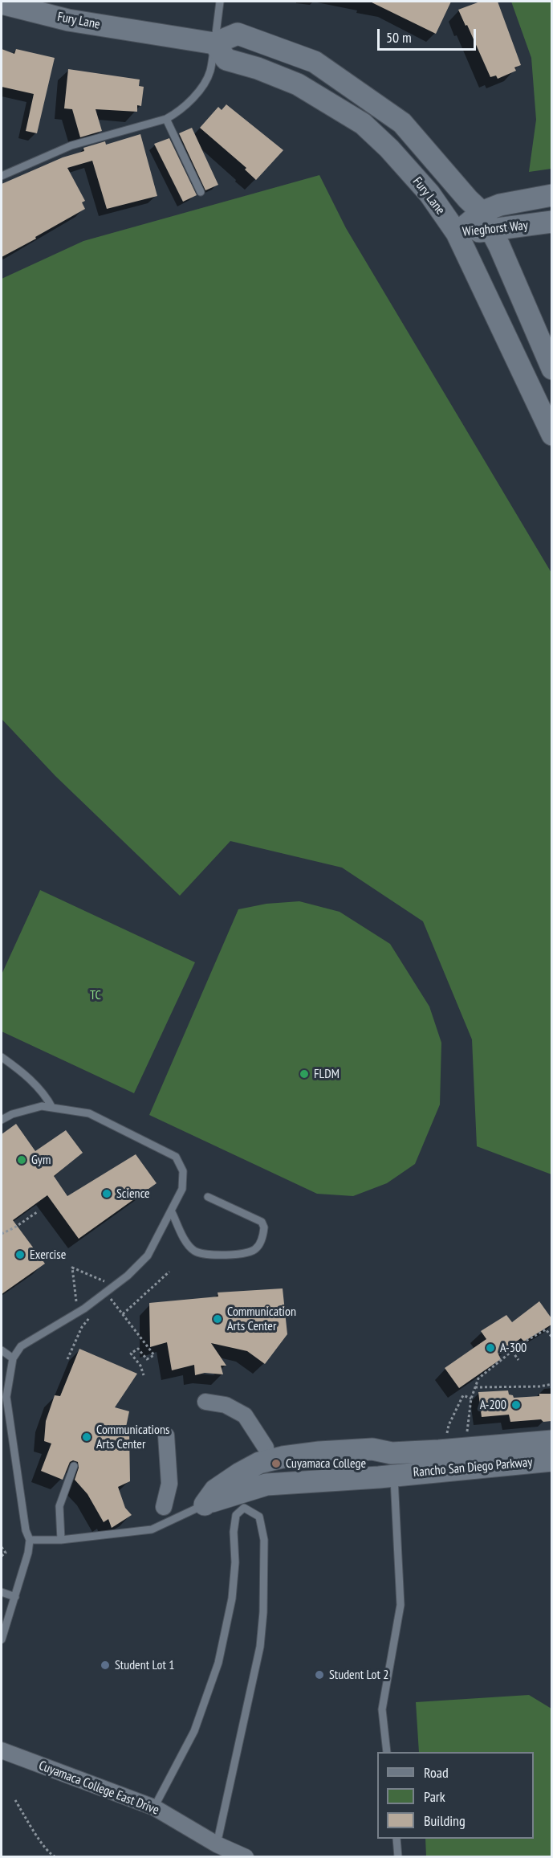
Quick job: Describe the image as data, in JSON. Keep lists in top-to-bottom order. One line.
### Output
{"streets":{"main road":["Fury Lane","Wieghorst Way","Rancho San Diego Parkway"],"street":["Cuyamaca College East Drive"]},"crossings":[["Fury Lane","Wieghorst Way"]],"parks":["TC"],"places":["FLDM","Gym","Science","Exercise","Communication Arts Center","A-300","A-200","Communications Arts Center","Cuyamaca College","Student Lot 1","Student Lot 2"],"legend":["Road","Park","Building"],"scale_bar":"50 m"}
